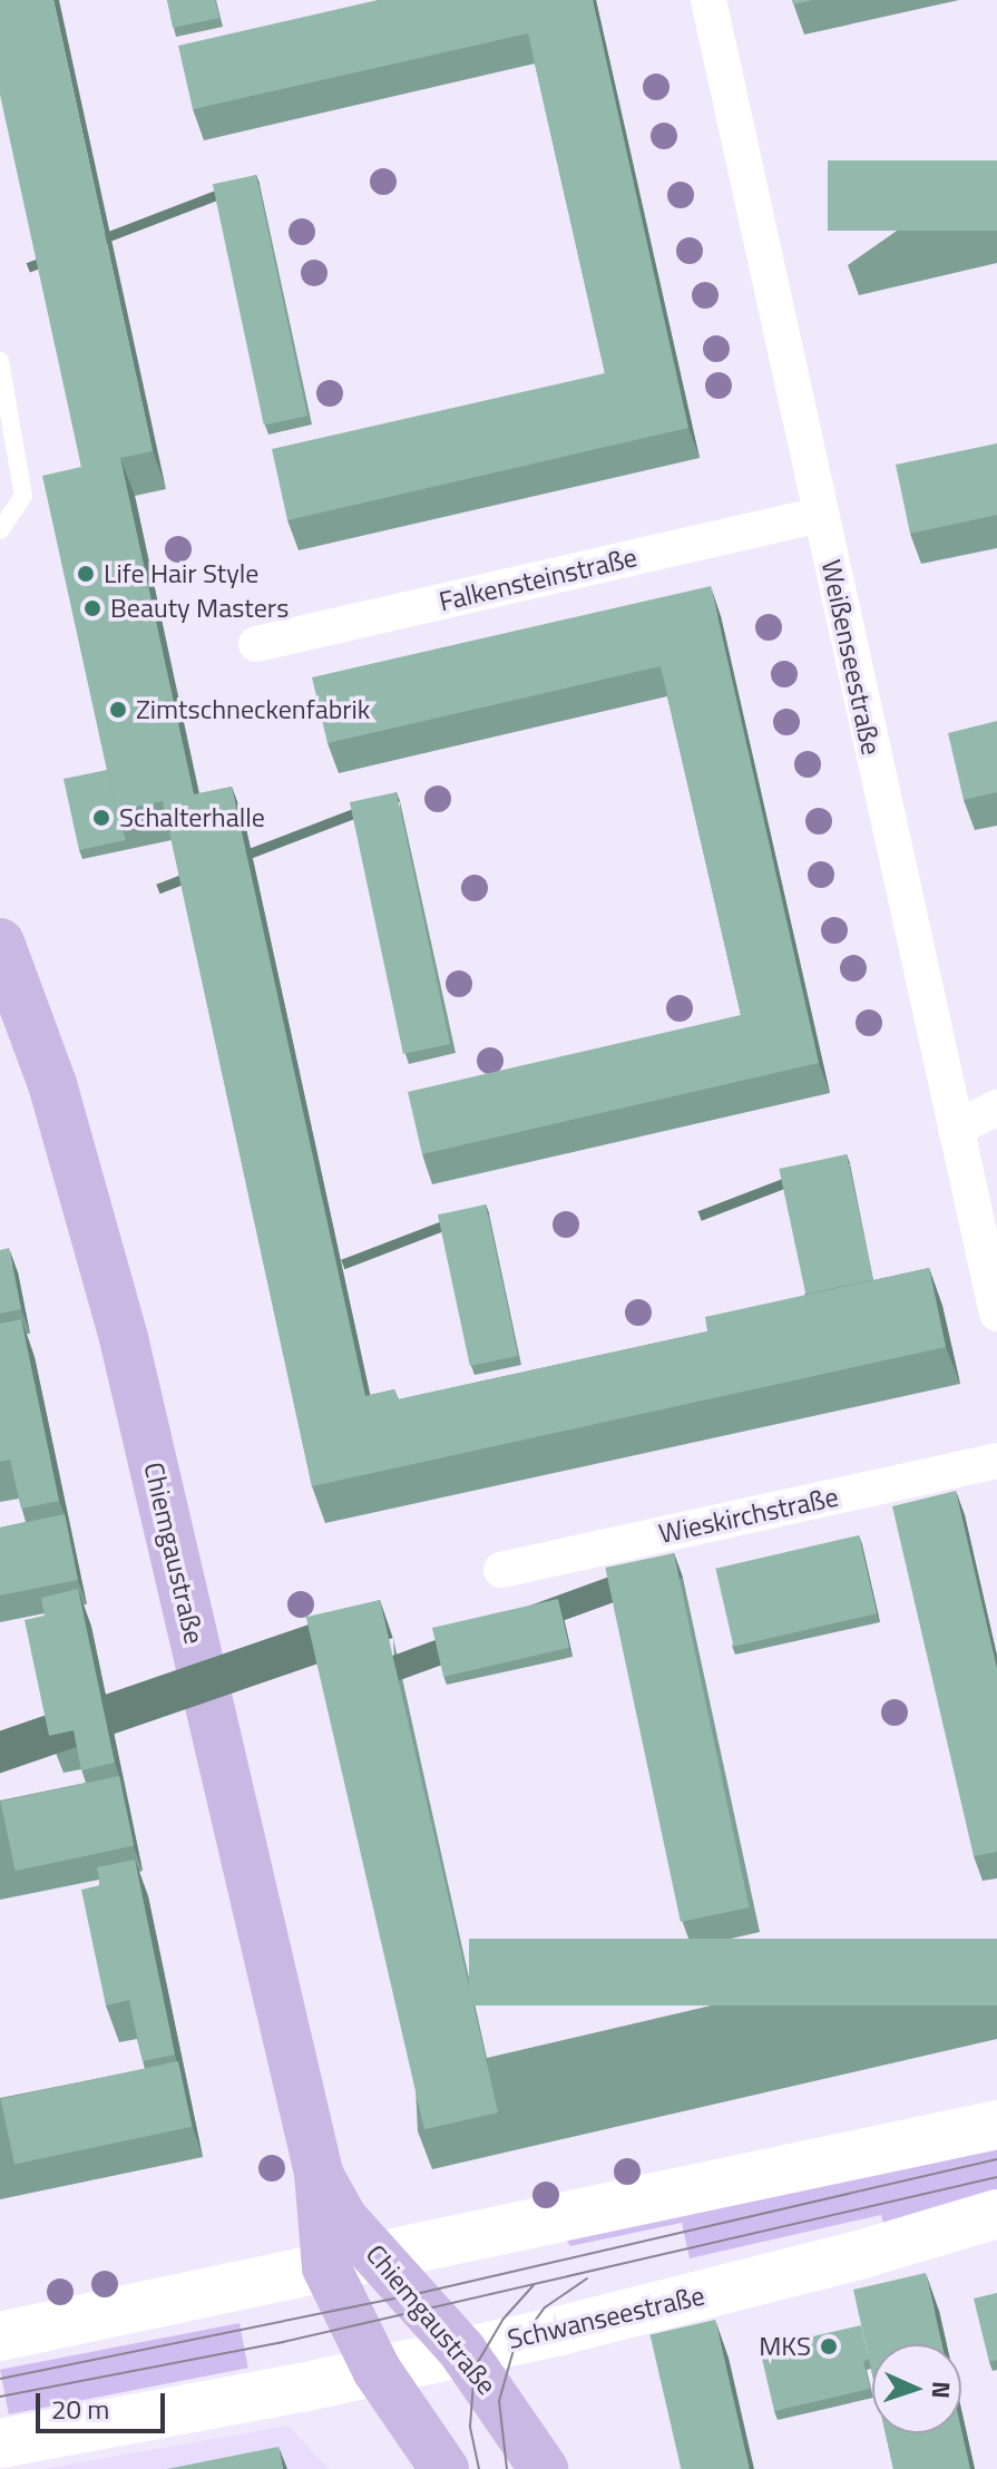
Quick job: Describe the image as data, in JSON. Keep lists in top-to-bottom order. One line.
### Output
{"streets":{"main road":["Chiemgaustraße","Schwanseestraße"],"street":["Falkensteinstraße","Weißenseestraße","Wieskirchstraße"]},"crossings":[["Falkensteinstraße","Weißenseestraße"],["Chiemgaustraße","Schwanseestraße"]],"places":["Life Hair Style","Beauty Masters","Zimtschneckenfabrik","Schalterhalle","MKS"],"scale_bar":"20 m","north":"right"}
